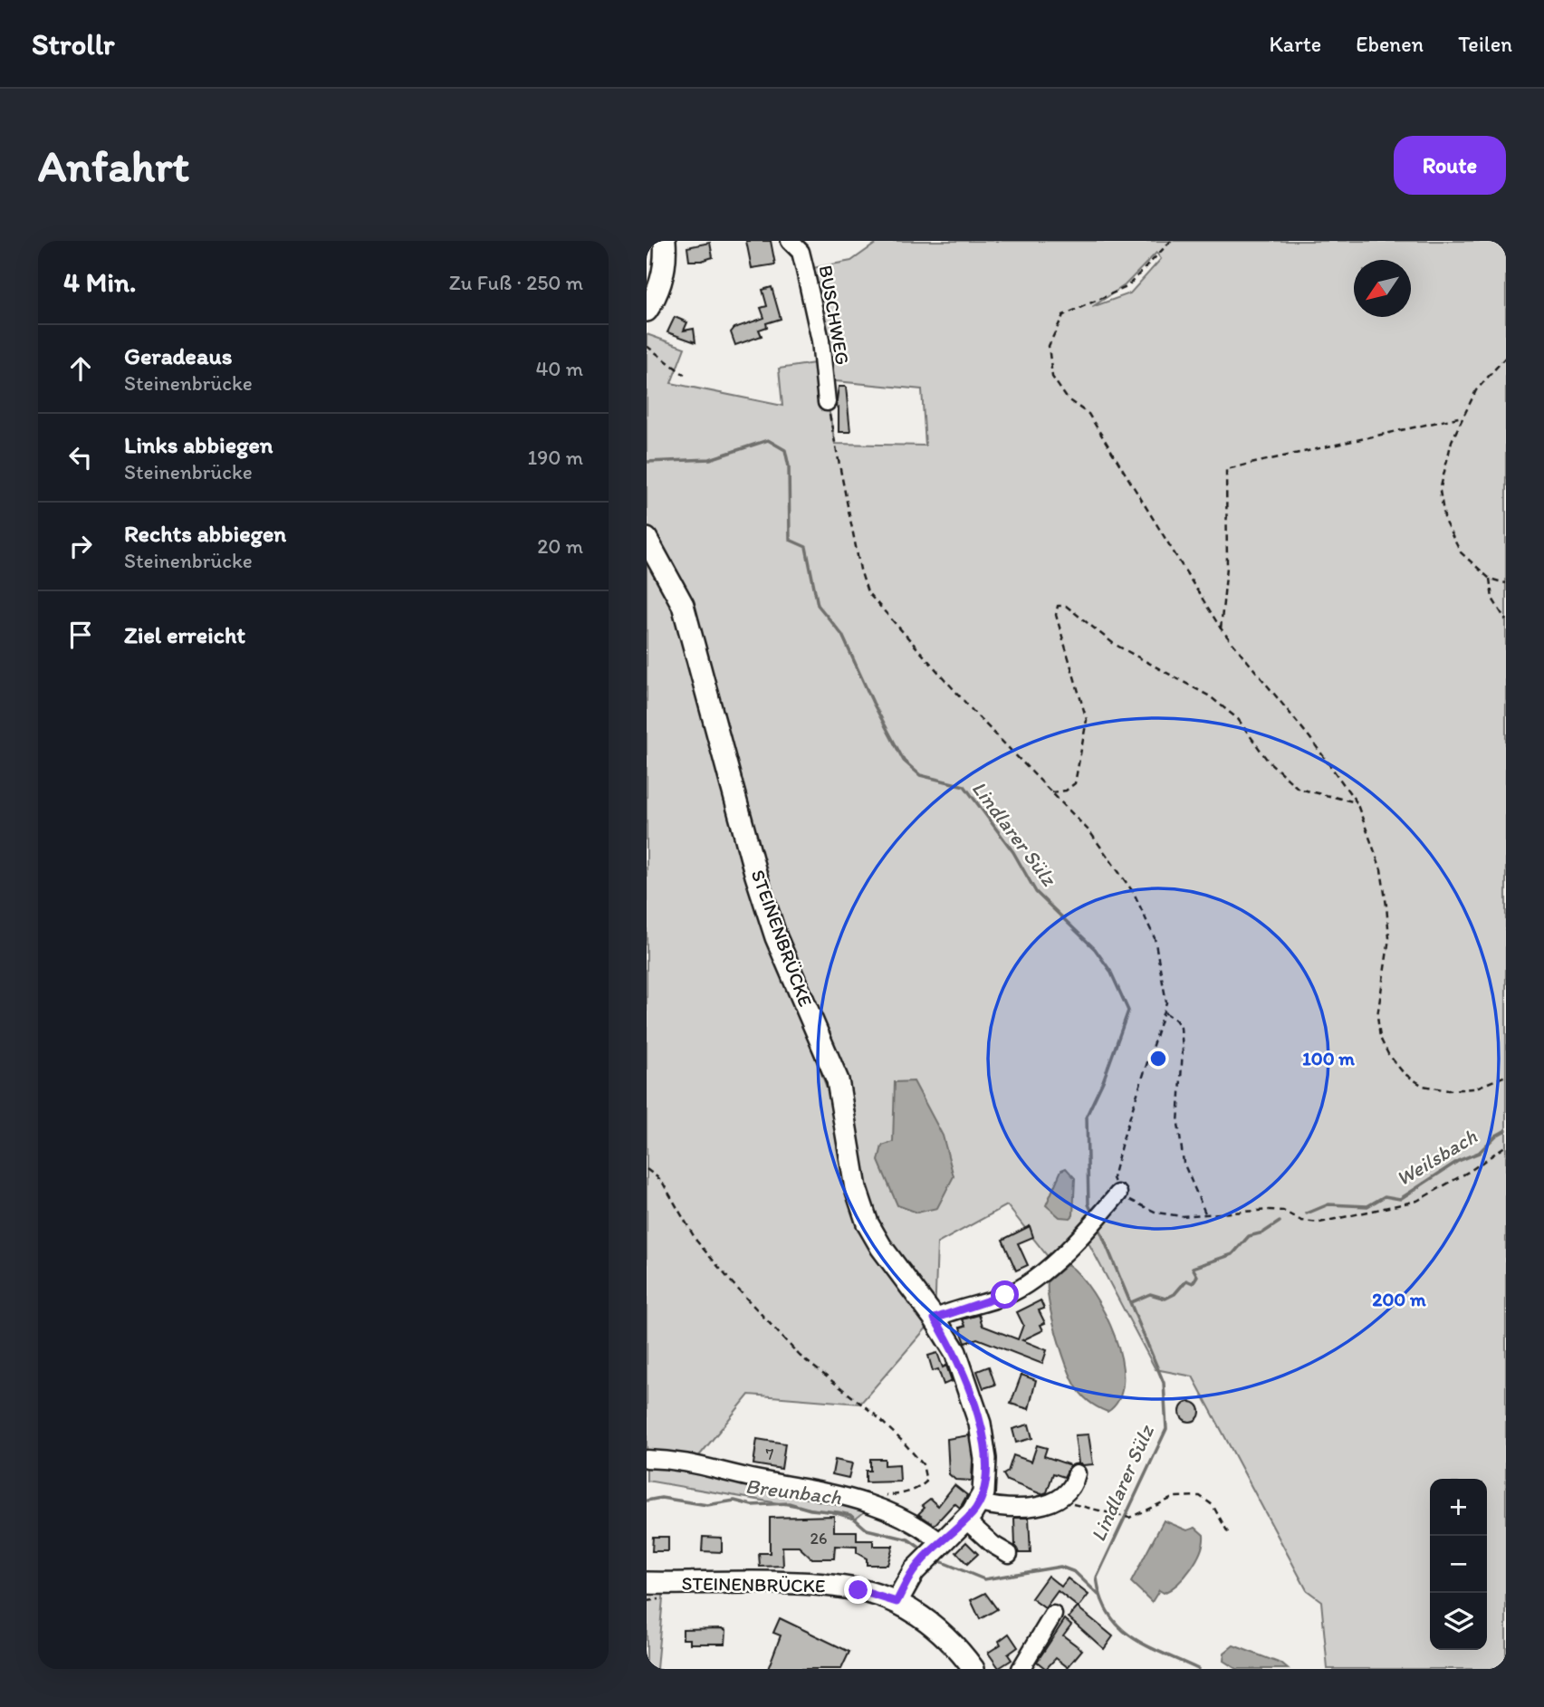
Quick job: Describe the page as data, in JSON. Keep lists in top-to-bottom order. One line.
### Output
{"streets":{"main road":["STEINENBRÜCKE"],"street":["BUSCHWEG"]},"water":["Lindlarer Sülz","Weilsbach","Breunbach"],"house_numbers":["7","26"],"north":"bottom left","page":{"header":"Strollr","nav":["Karte","Ebenen","Teilen"],"buttons":"Route","title":"Anfahrt","heading":["4 Min.","Zu Fuß · 250 m"],"list":[["Geradeaus","Steinenbrücke","40 m"],["Links abbiegen","Steinenbrücke","190 m"],["Rechts abbiegen","Steinenbrücke","20 m"],"Ziel erreicht"],"map_buttons":["+","−"]},"rings":["100 m","200 m"]}
